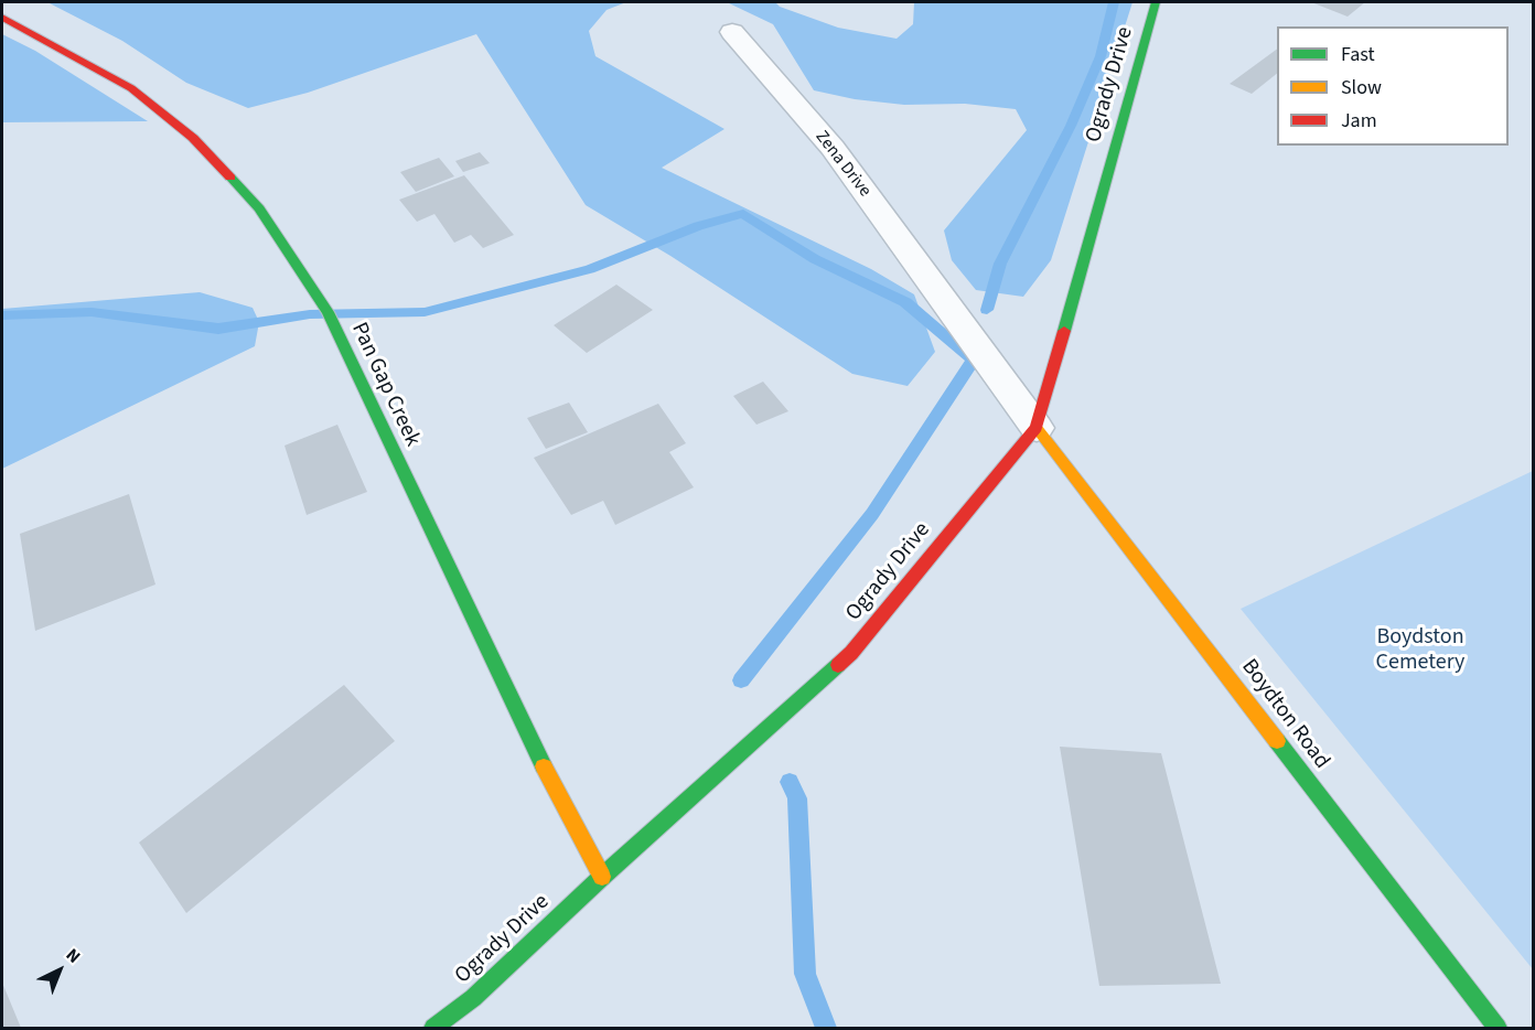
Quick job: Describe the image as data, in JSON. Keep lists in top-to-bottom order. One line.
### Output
{"streets":{"street":["Ogrady Drive","Zena Drive","Pan Gap Creek","Boydton Road"]},"crossings":[["Ogrady Drive","Zena Drive"],["Ogrady Drive","Pan Gap Creek"],["Ogrady Drive","Boydton Road"],["Zena Drive","Boydton Road"]],"parks":["Boydston Cemetery"],"legend":["Fast","Slow","Jam"],"north":"top right"}
